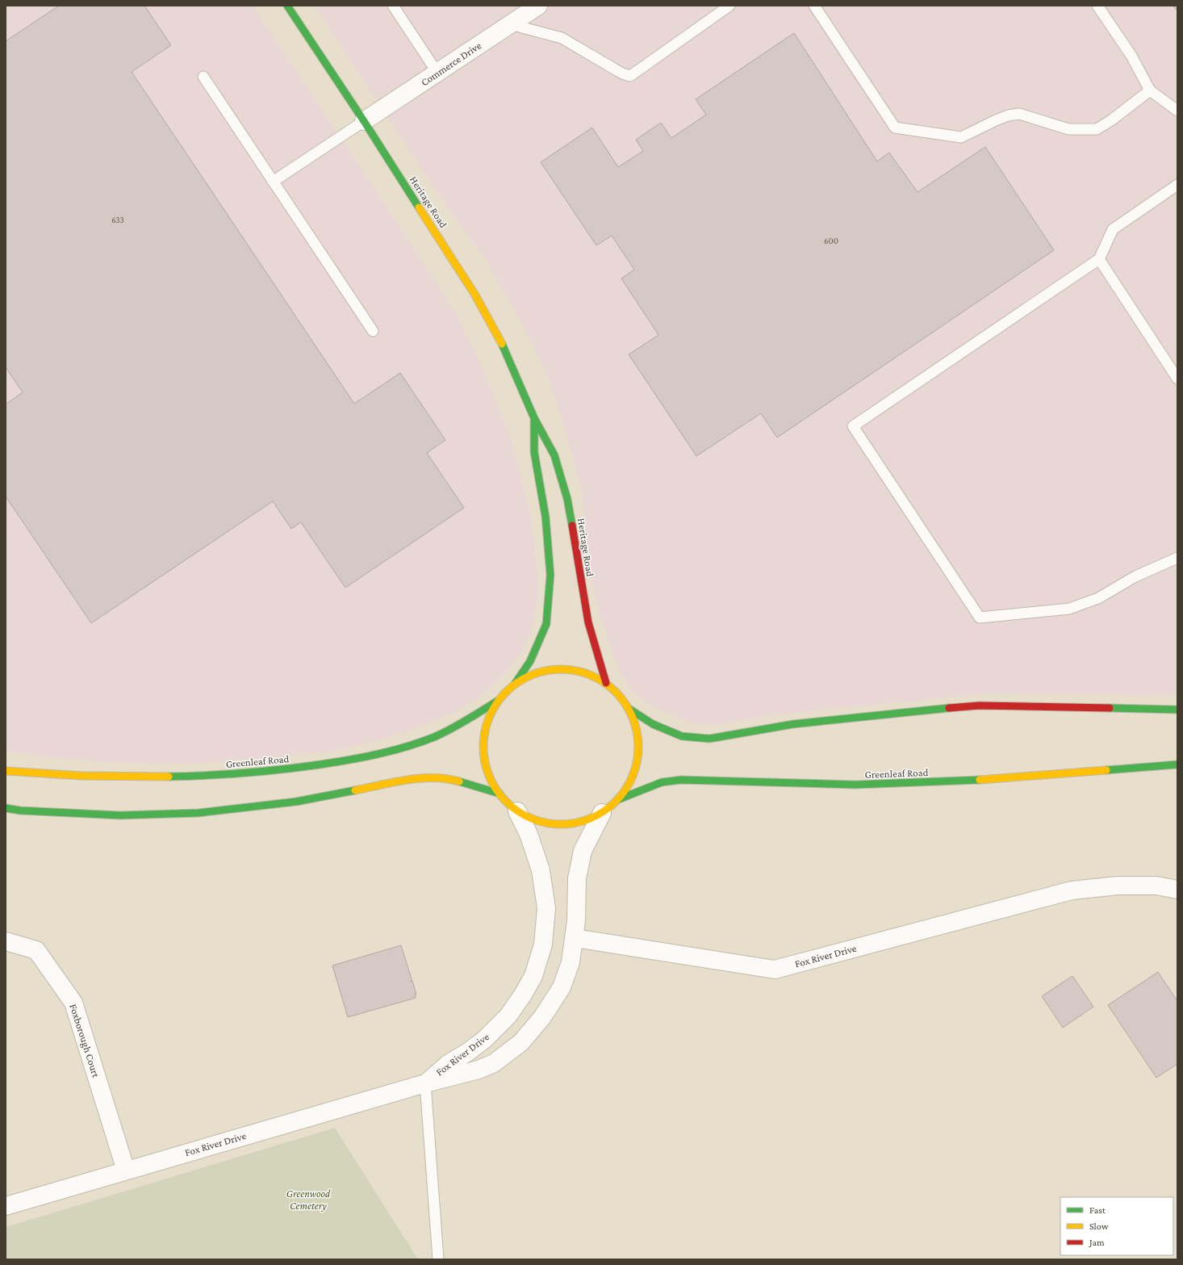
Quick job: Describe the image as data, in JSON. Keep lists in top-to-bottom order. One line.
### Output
{"streets":{"main road":["Heritage Road","Greenleaf Road"],"street":["Commerce Drive","Fox River Drive","Foxborough Court"]},"crossings":[["Commerce Drive","Heritage Road"],["Fox River Drive","Foxborough Court"]],"parks":["Greenwood Cemetery"],"house_numbers":["633","600"],"legend":["Fast","Slow","Jam"]}
